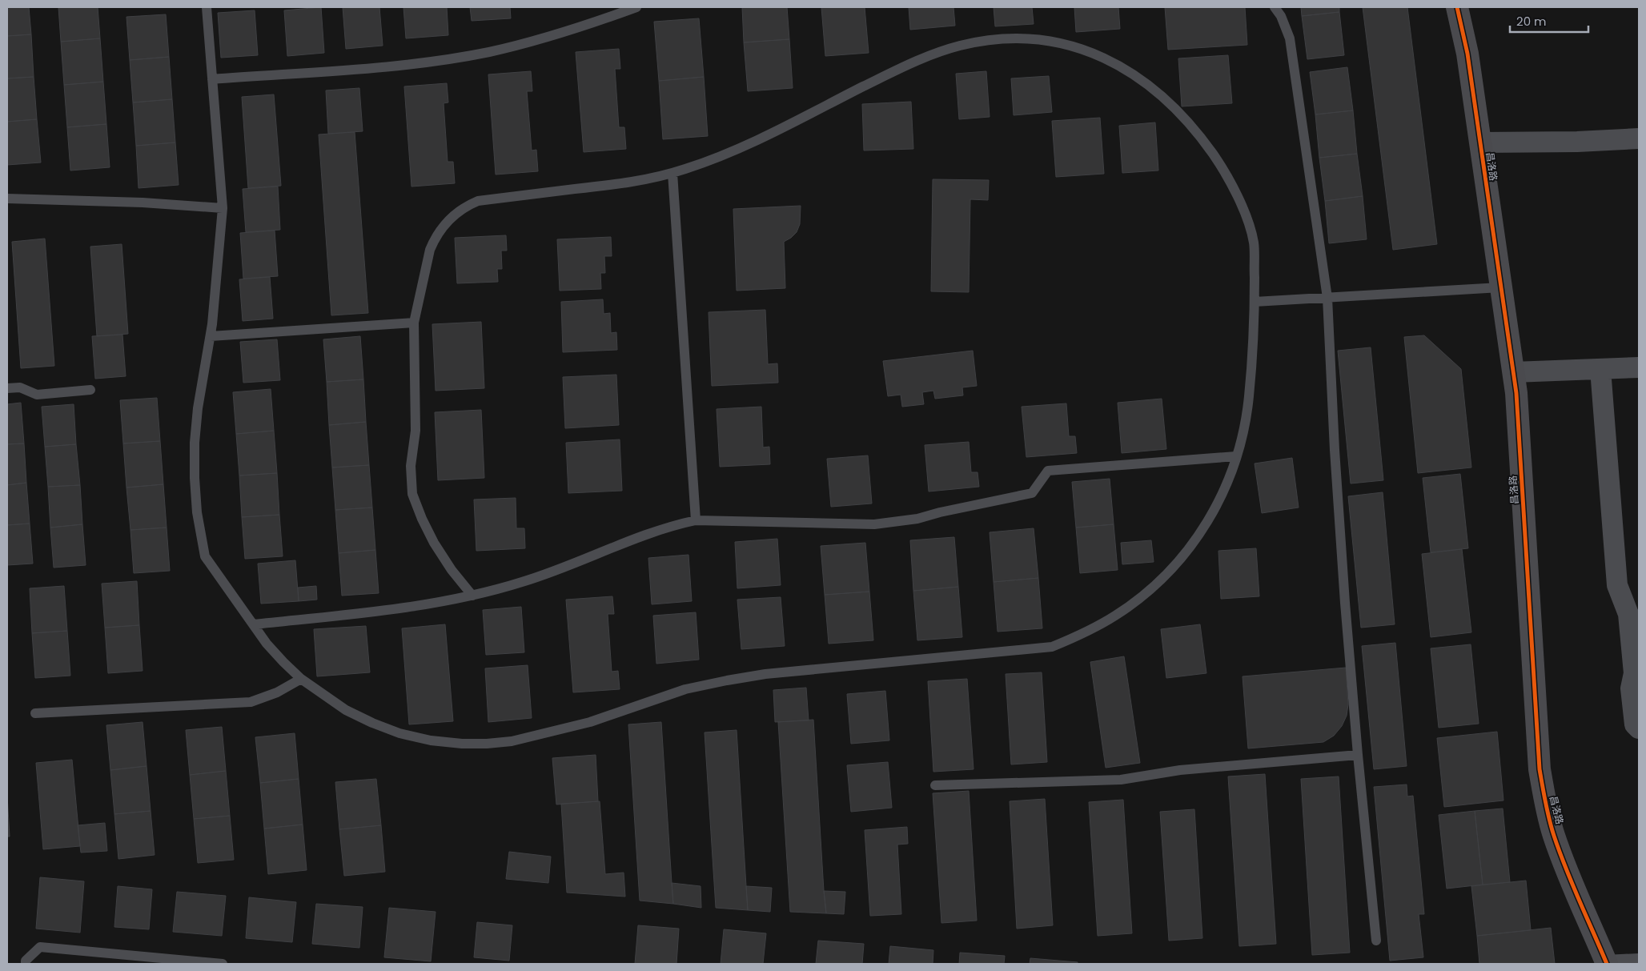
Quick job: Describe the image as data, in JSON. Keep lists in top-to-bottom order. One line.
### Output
{"streets":{"street":["昌洛路"]},"scale_bar":"20 m"}
